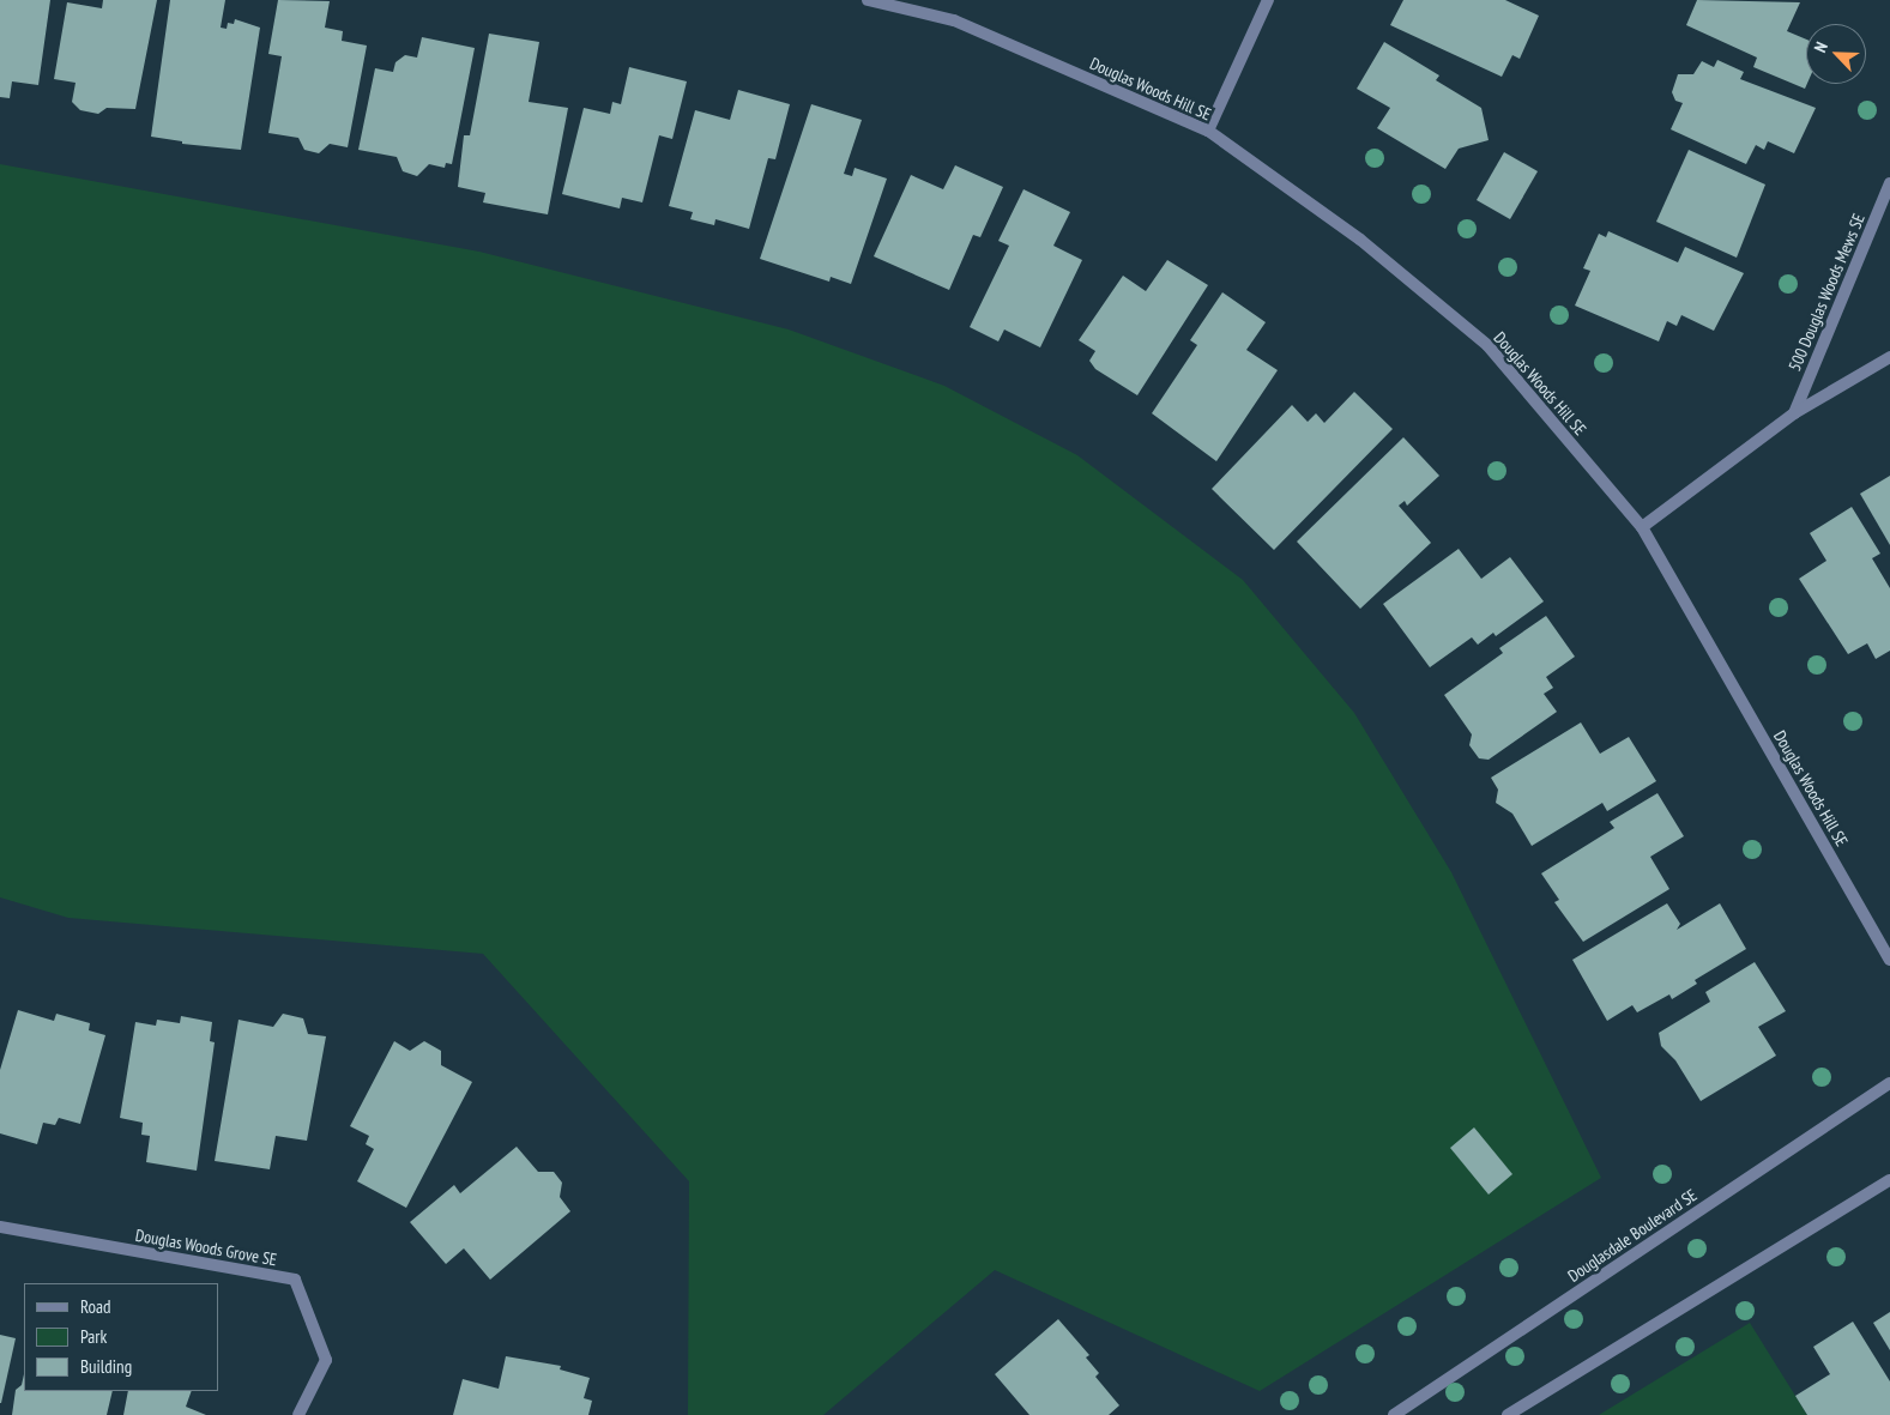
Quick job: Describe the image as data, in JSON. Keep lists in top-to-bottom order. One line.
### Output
{"streets":{"street":["Douglas Woods Hill SE","500 Douglas Woods Mews SE","Douglasdale Boulevard SE","Douglas Woods Grove SE"]},"legend":["Road","Park","Building"],"north":"top left"}
